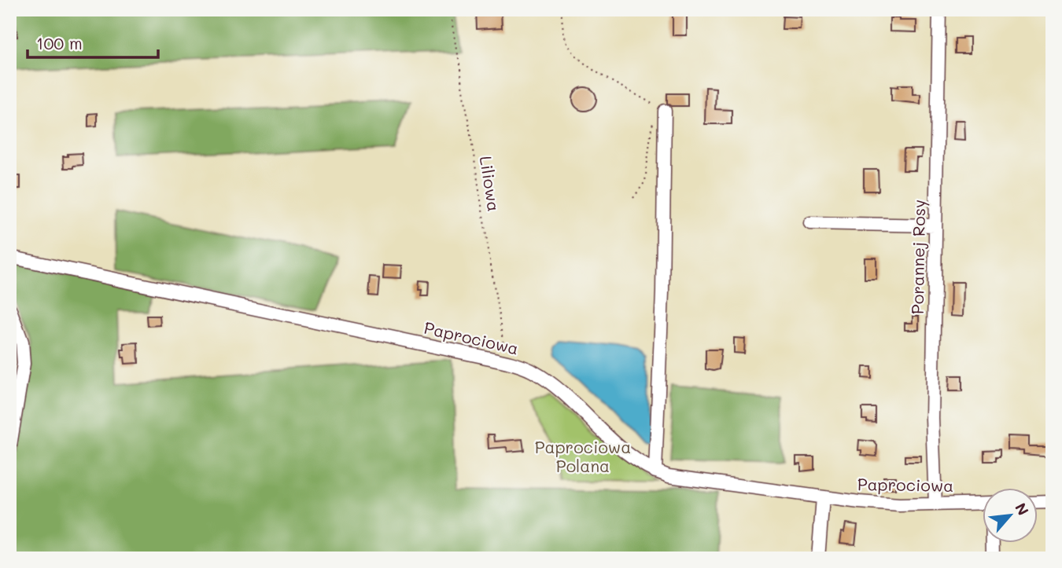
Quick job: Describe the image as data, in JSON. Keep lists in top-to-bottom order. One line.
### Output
{"streets":{"street":["Porannej Rosy","Paprociowa"],"path":["Liliowa"]},"crossings":[["Liliowa","Paprociowa"],["Porannej Rosy","Paprociowa"]],"parks":["Paprociowa Polana"],"scale_bar":"100 m","north":"top right"}
